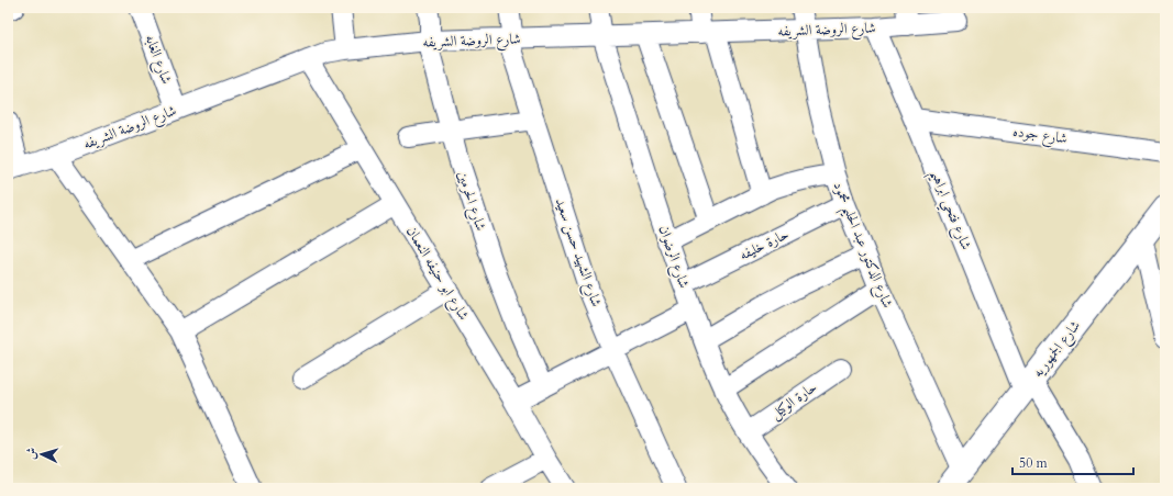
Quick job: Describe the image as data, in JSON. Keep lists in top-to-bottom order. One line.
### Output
{"streets":{"main road":["شارع الجمهوريه"],"street":["شارع الروضة الشريفه","شارع الغابه","شارع جوده","شارع الحرمين","شارع فتحي ابراهيم","حارة خليفه","شارع الدكتور عبد الحليم محمود","شارع الشهيد حسن سعيد","شارع الرضوان","شارع ابو حنيفه النعمان","حارة الوكيل"]},"crossings":[["شارع الروضة الشريفه","شارع الغابه"],["شارع الروضة الشريفه","شارع الحرمين"],["شارع الروضة الشريفه","شارع فتحي ابراهيم"],["شارع الروضة الشريفه","شارع الدكتور عبد الحليم محمود"],["شارع الروضة الشريفه","شارع الشهيد حسن سعيد"],["شارع الروضة الشريفه","شارع الرضوان"],["شارع الروضة الشريفه","شارع ابو حنيفه النعمان"],["شارع جوده","شارع فتحي ابراهيم"],["شارع فتحي ابراهيم","شارع الجمهوريه"],["حارة خليفه","شارع الدكتور عبد الحليم محمود"],["حارة خليفه","شارع الرضوان"],["شارع الدكتور عبد الحليم محمود","شارع الجمهوريه"],["شارع الرضوان","حارة الوكيل"]],"scale_bar":"50 m","north":"left"}
